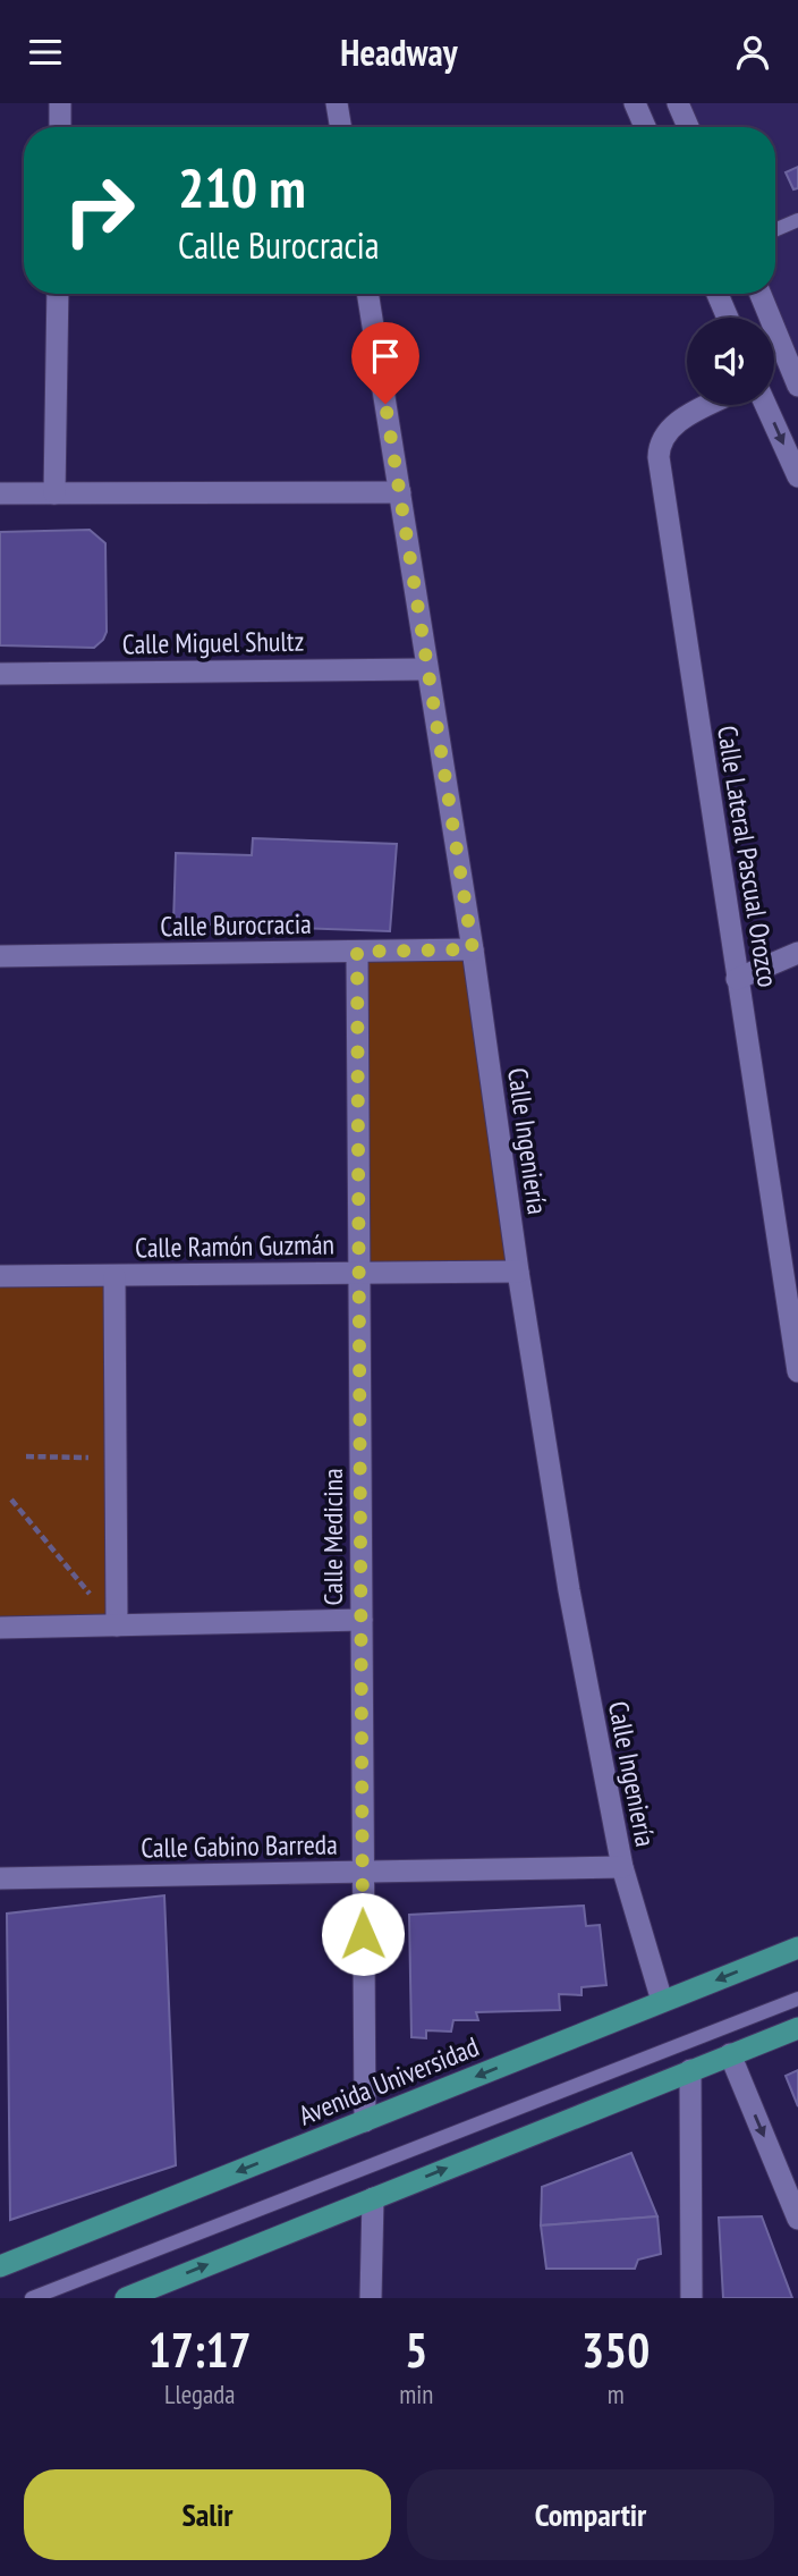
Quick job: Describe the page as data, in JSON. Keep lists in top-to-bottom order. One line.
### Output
{"streets":{"main road":["Avenida Universidad"],"street":["Calle Miguel Shultz","Calle Lateral Pascual Orozco","Calle Burocracia","Calle Ingeniería","Calle Ramón Guzmán","Calle Medicina","Calle Gabino Barreda"]},"crossings":[["Calle Miguel Shultz","Calle Ingeniería"],["Calle Burocracia","Calle Ingeniería"],["Calle Burocracia","Calle Medicina"],["Calle Ingeniería","Calle Ramón Guzmán"],["Calle Ingeniería","Calle Gabino Barreda"],["Calle Ingeniería","Avenida Universidad"],["Calle Ramón Guzmán","Calle Medicina"],["Calle Medicina","Calle Gabino Barreda"],["Calle Medicina","Avenida Universidad"]],"page":{"header":"Headway","turn":["210 m","Calle Burocracia"],"eta":["17:17","Llegada","5","min","350","m"],"buttons":["Salir","Compartir"]}}
